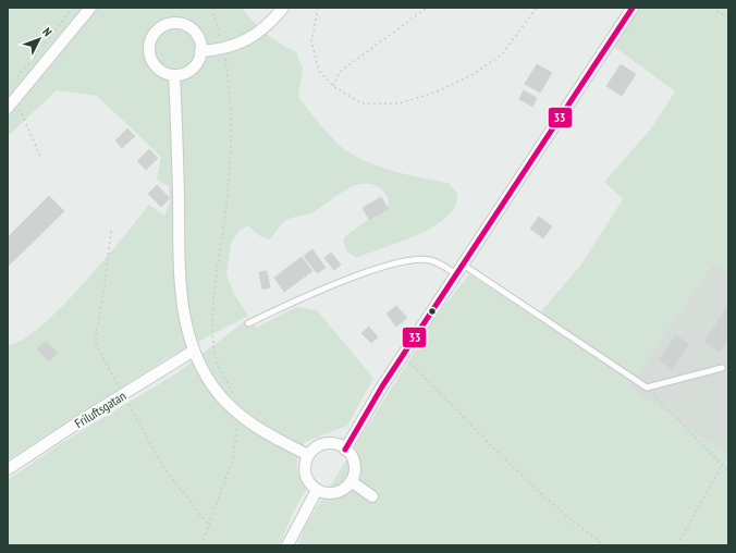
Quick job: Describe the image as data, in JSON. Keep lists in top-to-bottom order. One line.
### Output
{"streets":{"street":["Friluftsgatan"]},"lines":["transit line 33"],"north":"top right"}
